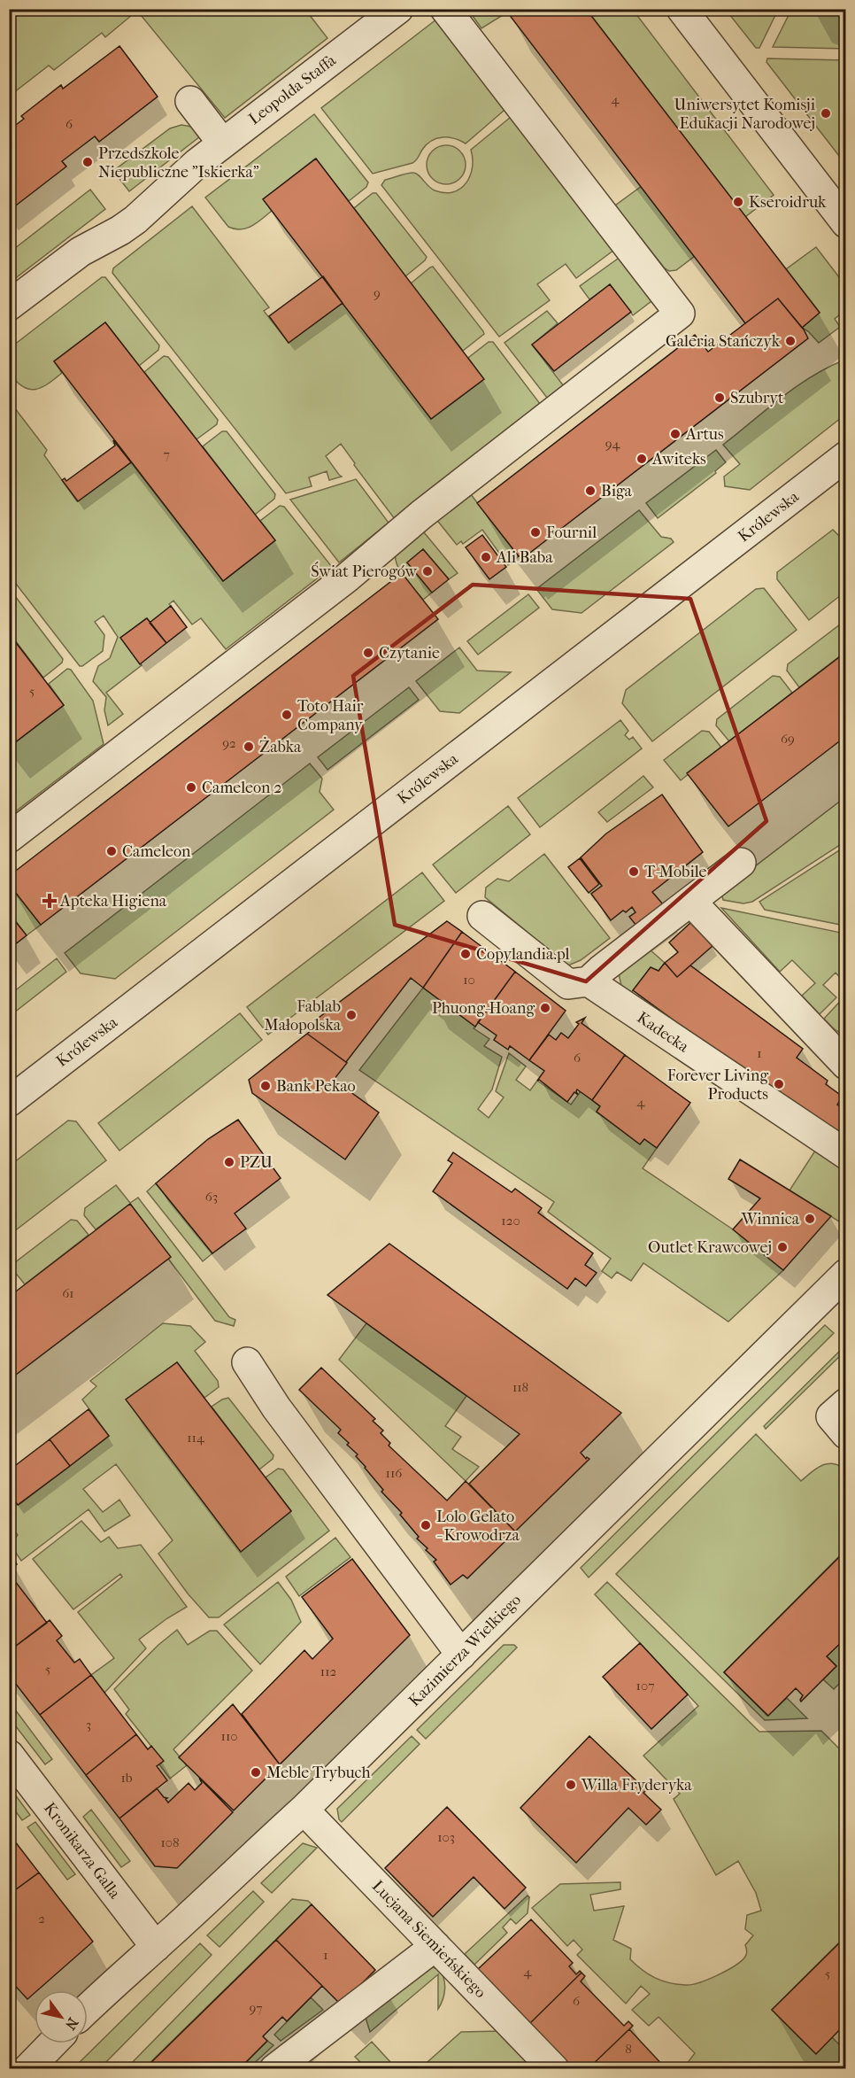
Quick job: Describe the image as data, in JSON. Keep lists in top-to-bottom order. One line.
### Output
{"streets":{"street":["Leopolda Staffa","Królewska","Kadecka","Kazimierza Wielkiego","Kronikarza Galla","Lucjana Siemieńskiego"]},"crossings":[["Kazimierza Wielkiego","Kronikarza Galla"],["Kazimierza Wielkiego","Lucjana Siemieńskiego"]],"places":{"other":["Uniwersytet Komisji Edukacji Narodowej","Przedszkole Niepubliczne \"Iskierka\"","Kseroidruk","Galeria Stańczyk","Szubryt","Artus","Awiteks","Biga","Fournil","Ali Baba","Świat Pierogów","Czytanie","Toto Hair Company","Żabka","Cameleon 2","Cameleon","T-Mobile","Copylandia.pl","Phuong-Hoang","Fablab Małopolska","Forever Living Products","Bank Pekao","PZU","Winnica","Outlet Krawcowej","Lolo Gelato - Krowodrza","Meble Trybuch","Willa Fryderyka"],"health":["Apteka Higiena"]},"house_numbers":["4","6","9","94","7","5","69","92","10","1","6","4","63","120","61","118","114","116","5","112","107","3","110","1b","103","108","2","1","4","5","6","97","8"],"north":"bottom right"}
